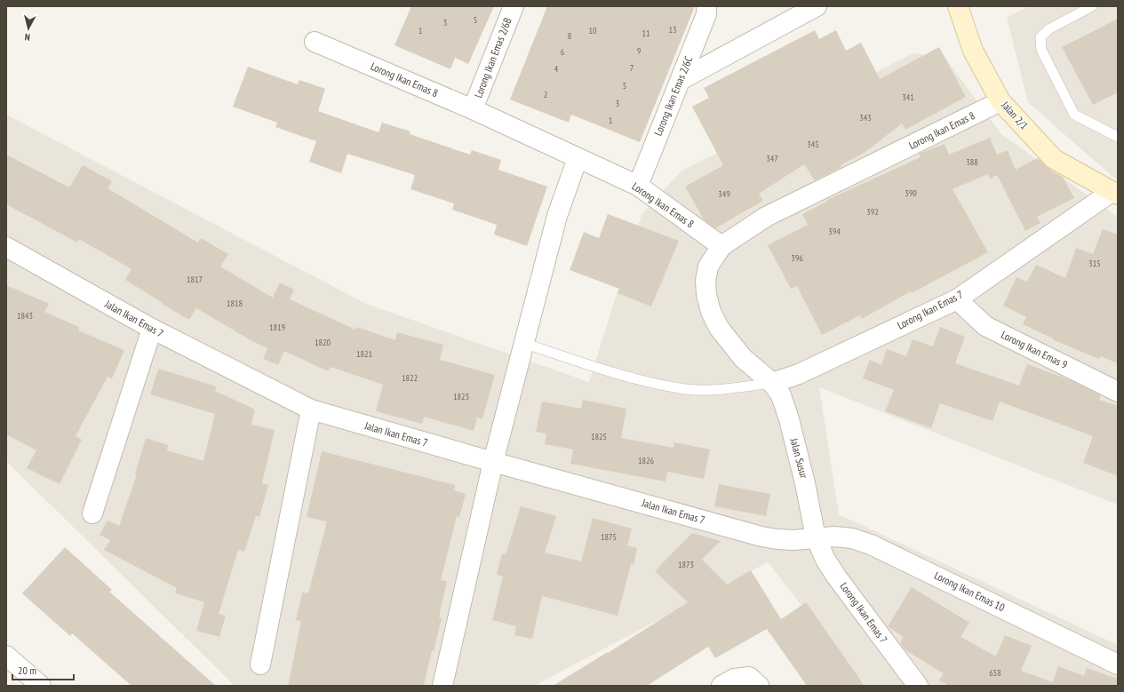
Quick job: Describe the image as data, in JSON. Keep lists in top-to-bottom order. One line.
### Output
{"streets":{"street":["Lorong Ikan Emas 2/6B","Lorong Ikan Emas 8","Lorong Ikan Emas 2/6C","Jalan 2/1","Lorong Ikan Emas 7","Jalan Ikan Emas 7","Lorong Ikan Emas 9","Jalan Susur","Lorong Ikan Emas 10"]},"crossings":[["Lorong Ikan Emas 2/6B","Lorong Ikan Emas 8"],["Lorong Ikan Emas 8","Lorong Ikan Emas 2/6C"],["Lorong Ikan Emas 8","Jalan 2/1"],["Lorong Ikan Emas 8","Jalan Susur"],["Jalan 2/1","Lorong Ikan Emas 7"],["Lorong Ikan Emas 7","Jalan Ikan Emas 7"],["Lorong Ikan Emas 7","Lorong Ikan Emas 9"],["Lorong Ikan Emas 7","Jalan Susur"],["Lorong Ikan Emas 7","Lorong Ikan Emas 10"],["Jalan Ikan Emas 7","Jalan Susur"],["Jalan Ikan Emas 7","Lorong Ikan Emas 10"],["Jalan Susur","Lorong Ikan Emas 10"]],"house_numbers":["5","3","13","1","10","11","8","9","6","7","4","5","2","341","3","343","1","345","347","388","390","349","392","394","396","315","1817","1818","1843","1819","1820","1821","1822","1823","1825","1826","1875","1873","658"],"scale_bar":"20 m","north":"bottom"}
